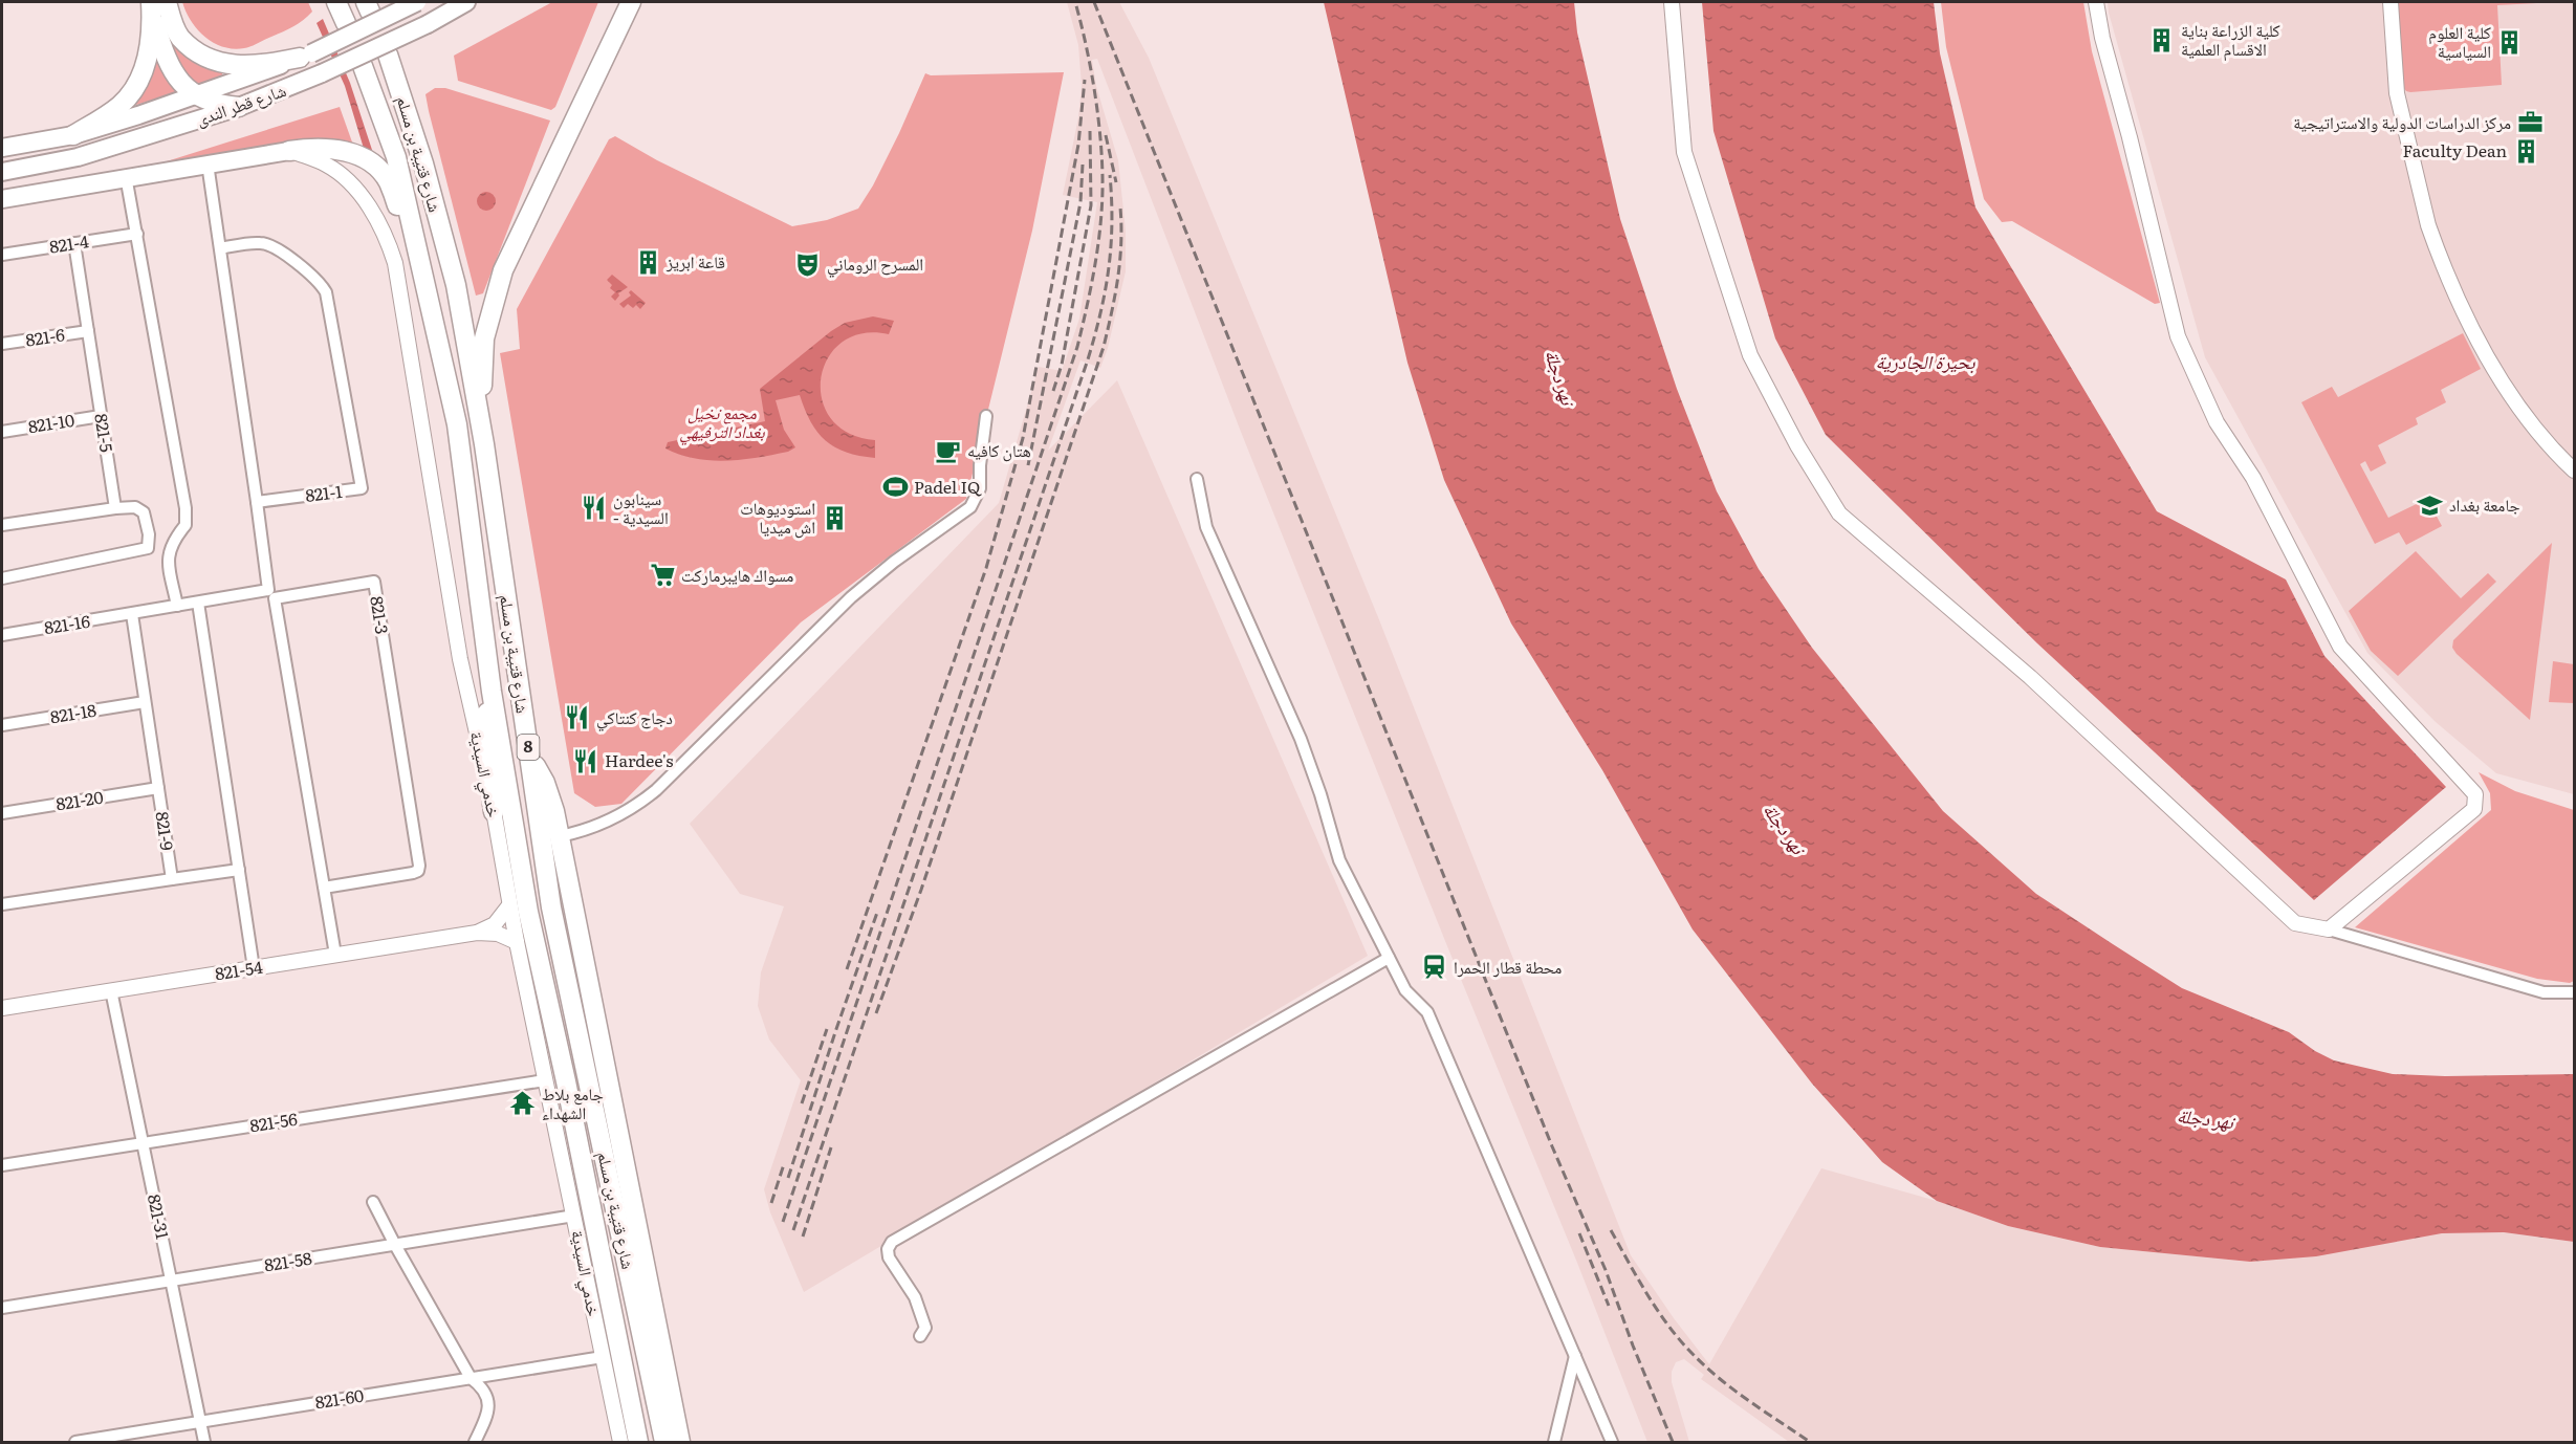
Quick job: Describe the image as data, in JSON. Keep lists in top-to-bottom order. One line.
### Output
{"streets":{"highway":["شارع قتيبة بن مسلم","8"],"main road":["شارع قطر الندى"],"street":["821-4","821-6","821-10","821-5","821-1","821-3","821-16","821-18","خدمي السيدية","821-20","821-9","821-54","821-56","821-31","821-58","821-60"]},"crossings":[["821-4","821-5"],["821-6","821-5"],["821-10","821-5"],["821-1","821-16"],["821-3","821-54"],["821-16","821-9"],["821-18","821-9"],["خدمي السيدية","821-54"],["خدمي السيدية","821-56"],["خدمي السيدية","821-58"],["خدمي السيدية","821-60"],["821-20","821-9"],["821-54","821-31"],["821-56","821-31"],["821-31","821-58"],["821-31","821-60"]],"water":["بحيرة الجادرية","نهر دجلة"],"parks":["مجمع نخيل بغداد الترفيهي"],"places":{"building":["كلية الزراعة بناية الاقسام العلمية","كلية العلوم السياسية","Faculty Dean","قاعة ابريز","استوديوهات اش ميديا"],"office":["مركز الدراسات الدولية والاستراتيجية"],"theatre":["المسرح الروماني"],"cafe":["هتان كافيه"],"sports":["Padel IQ"],"school or university":["جامعة بغداد"],"restaurant":["سينابون - السيدية","دجاج كنتاكي","Hardee's"],"supermarket":["مسواك هايبرماركت"],"station":["محطة قطار الحمرا"],"temple":["جامع بلاط الشهداء"]}}
